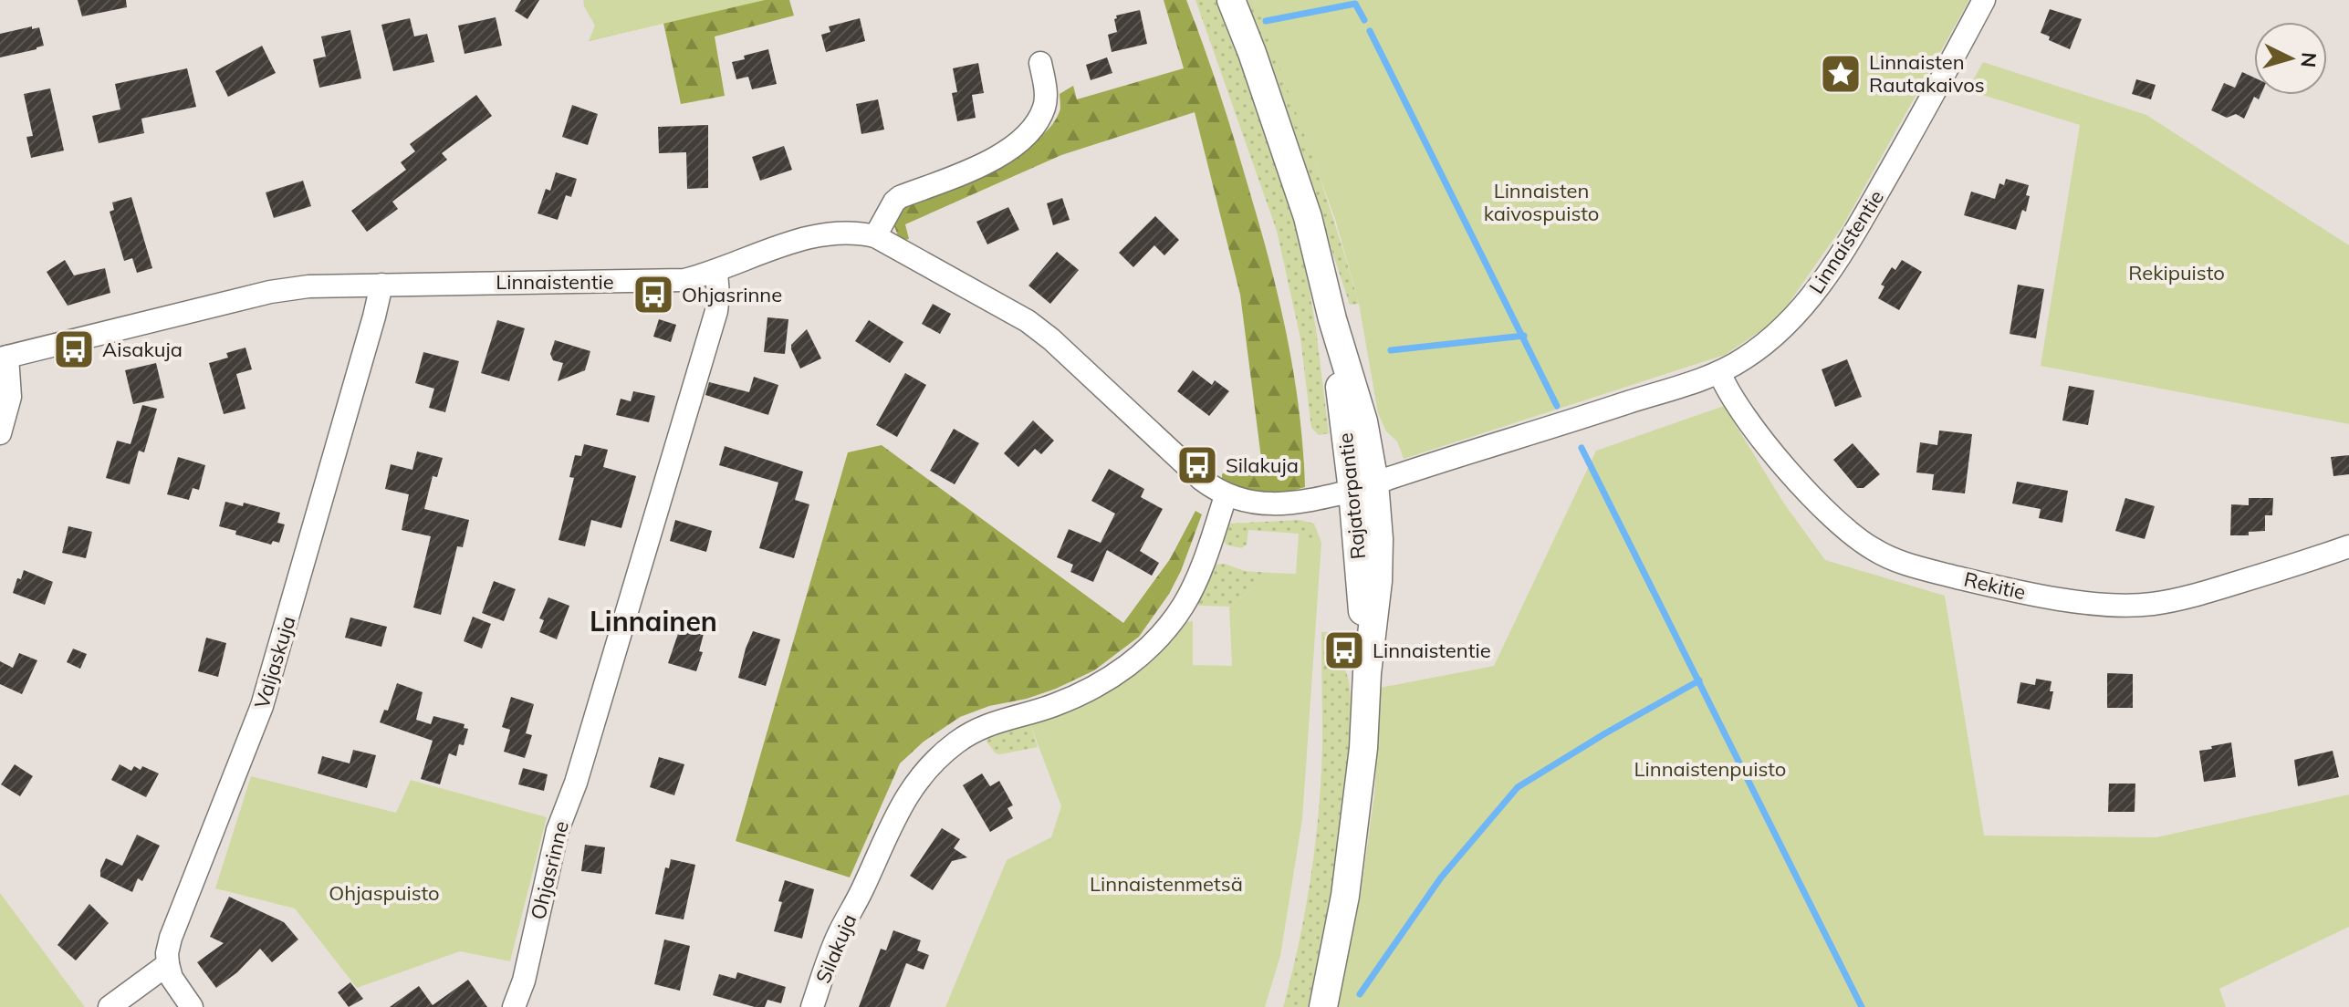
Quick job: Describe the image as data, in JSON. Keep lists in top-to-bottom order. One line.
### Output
{"streets":{"main road":["Rajatorpantie"],"street":["Linnaistentie","Rekitie","Valjaskuja","Ohjasrinne","Silakuja"]},"crossings":[["Linnaistentie","Rajatorpantie"],["Linnaistentie","Rekitie"],["Linnaistentie","Valjaskuja"],["Linnaistentie","Ohjasrinne"],["Linnaistentie","Silakuja"]],"districts":["Linnainen"],"parks":["Linnaisten kaivospuisto","Rekipuisto","Linnaistenpuisto","Linnaistenmetsä","Ohjaspuisto"],"places":{"place":["Linnaisten Rautakaivos"],"bus stop":["Ohjasrinne","Aisakuja","Silakuja","Linnaistentie"]},"north":"right"}
